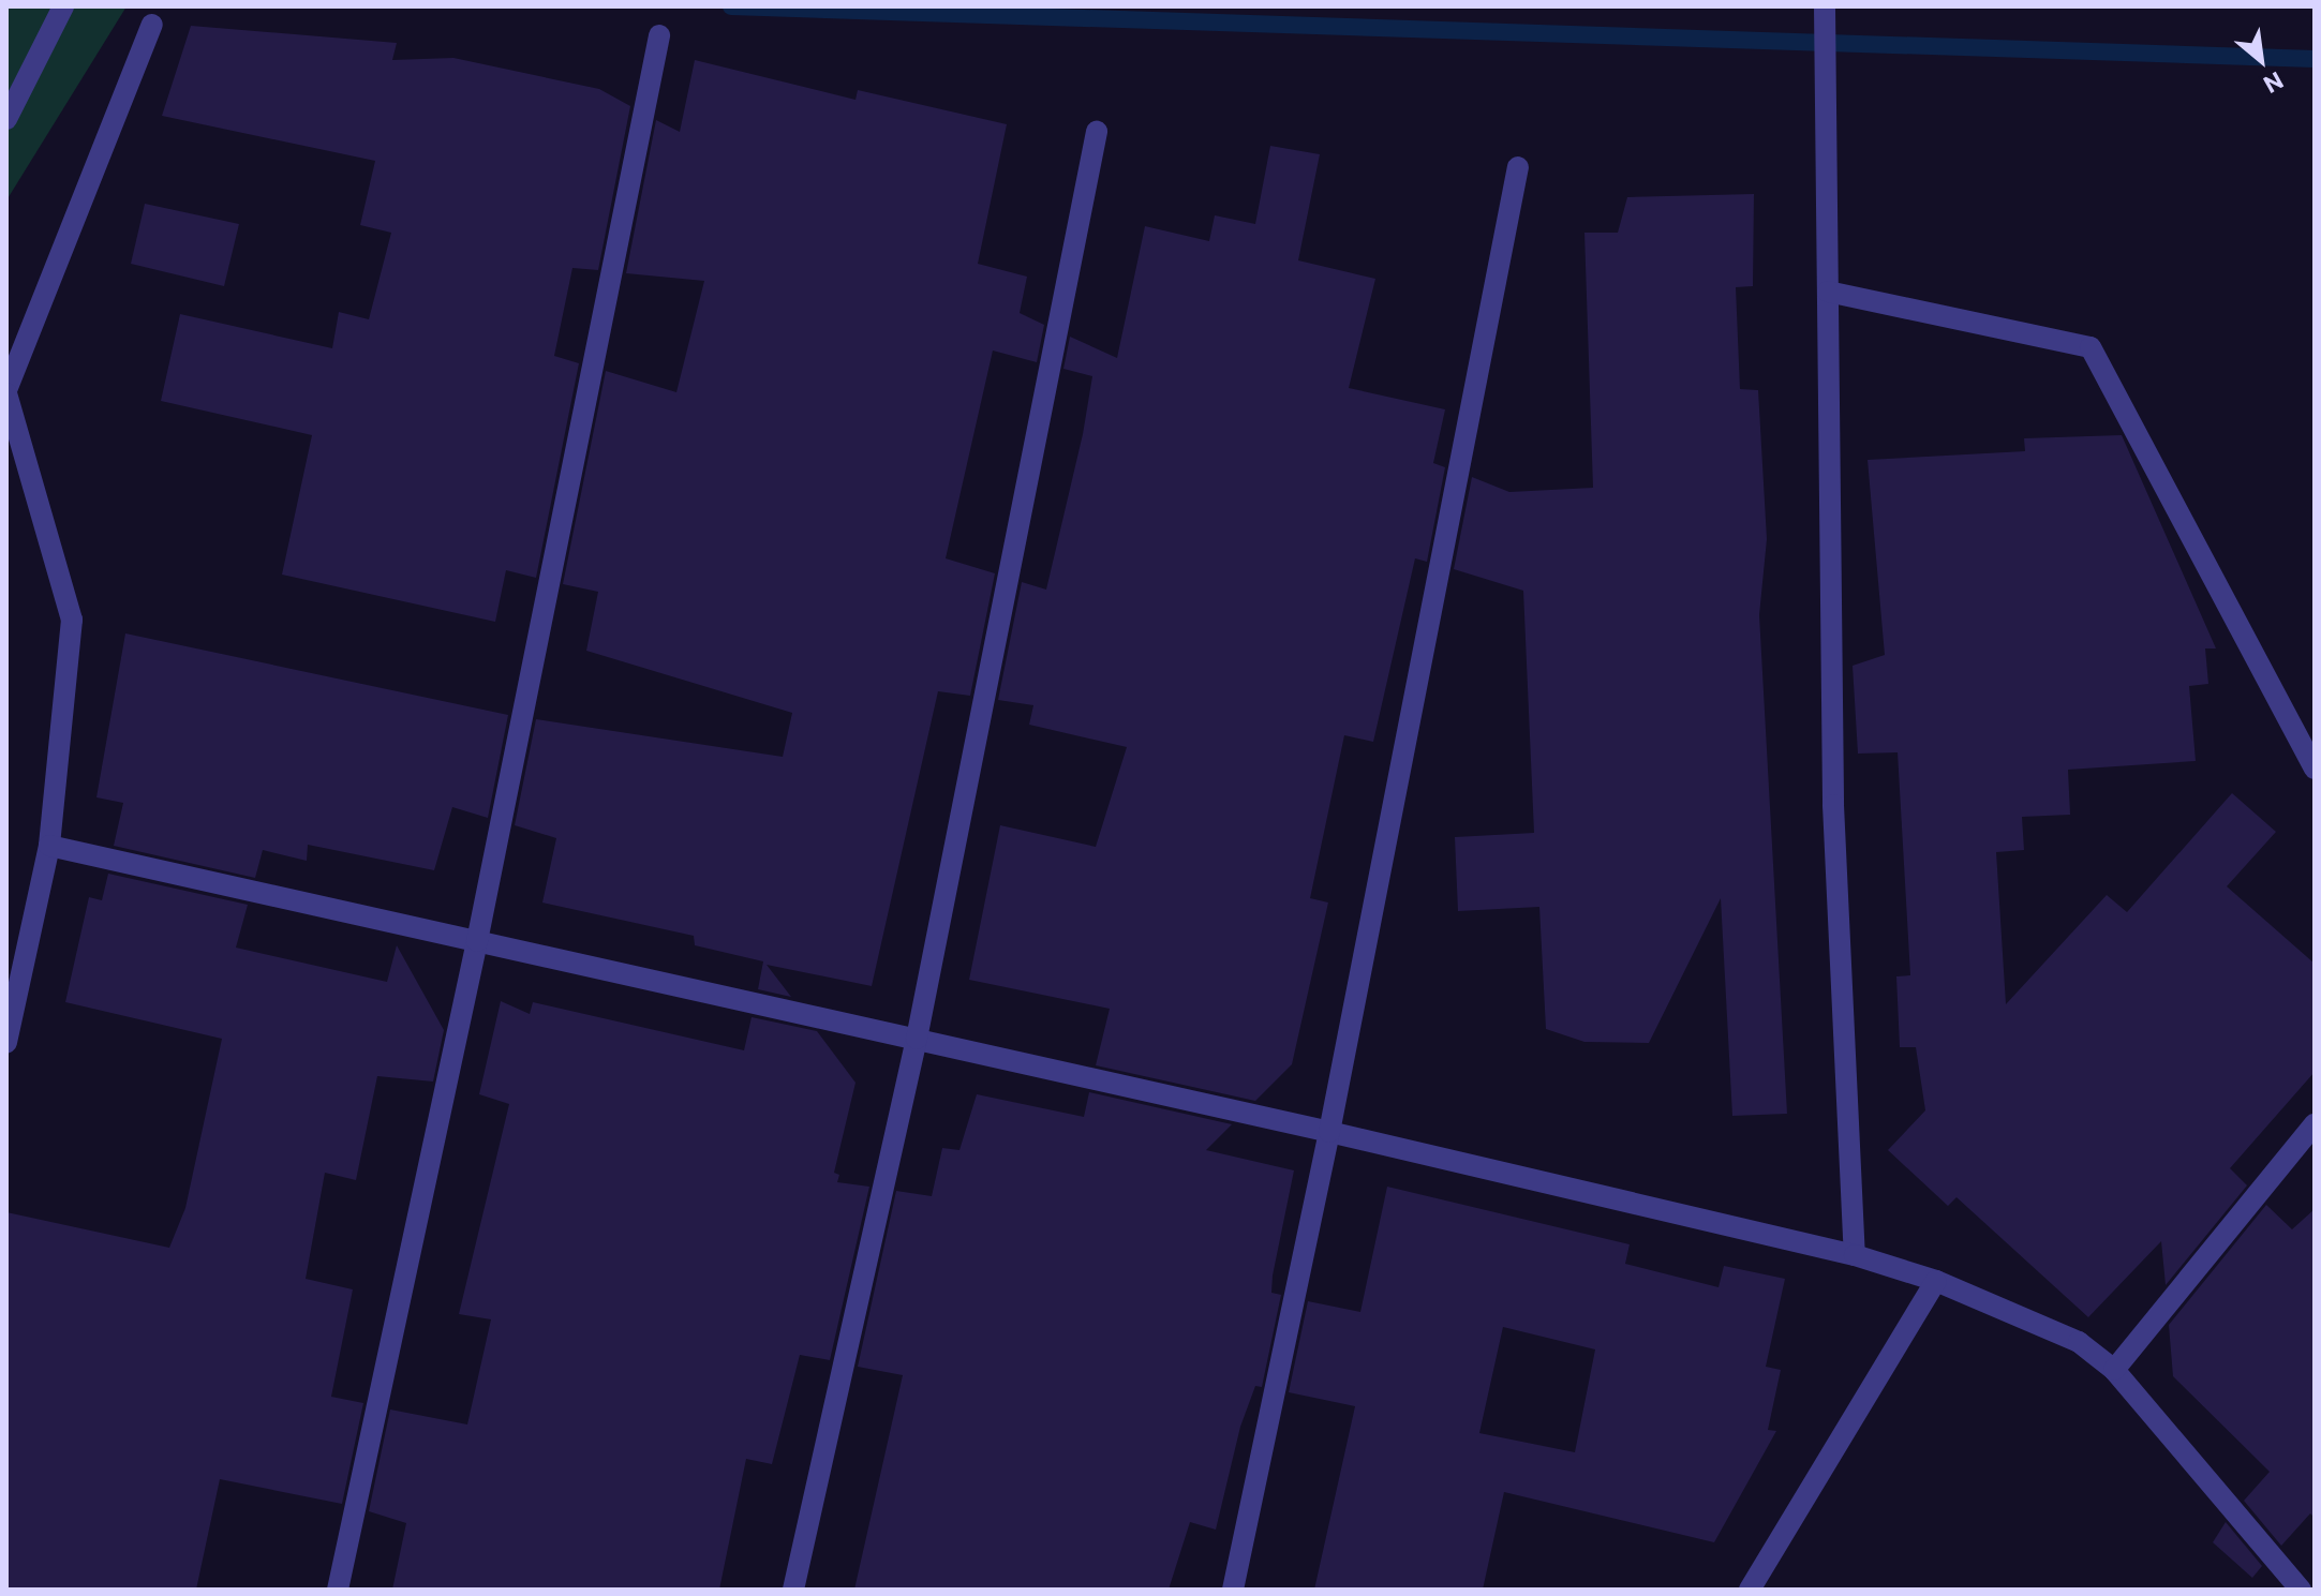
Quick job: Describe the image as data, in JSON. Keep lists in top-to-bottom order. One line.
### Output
{"north":"bottom right"}
